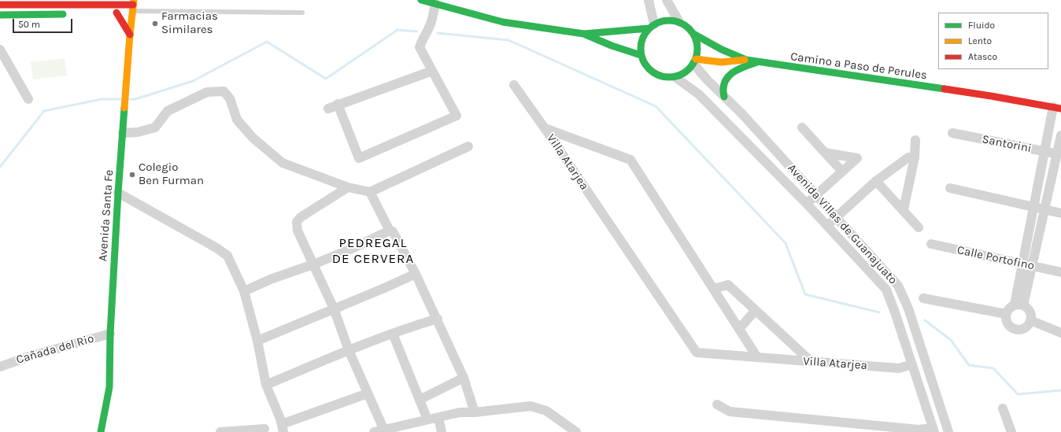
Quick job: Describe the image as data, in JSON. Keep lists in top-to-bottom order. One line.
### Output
{"streets":{"street":["Camino a Paso de Perules","Santorini","Villa Atarjea","Avenida Santa Fe","Avenida Villas de Guanajuato","Calle Portofino","Cañada del Rio"]},"crossings":[["Camino a Paso de Perules","Avenida Villas de Guanajuato"],["Villa Atarjea","Avenida Villas de Guanajuato"],["Avenida Santa Fe","Cañada del Rio"]],"districts":["PEDREGAL DE CERVERA"],"places":["Farmacias Similares","Colegio Ben Furman"],"legend":["Fluido","Lento","Atasco"],"scale_bar":"50 m"}
